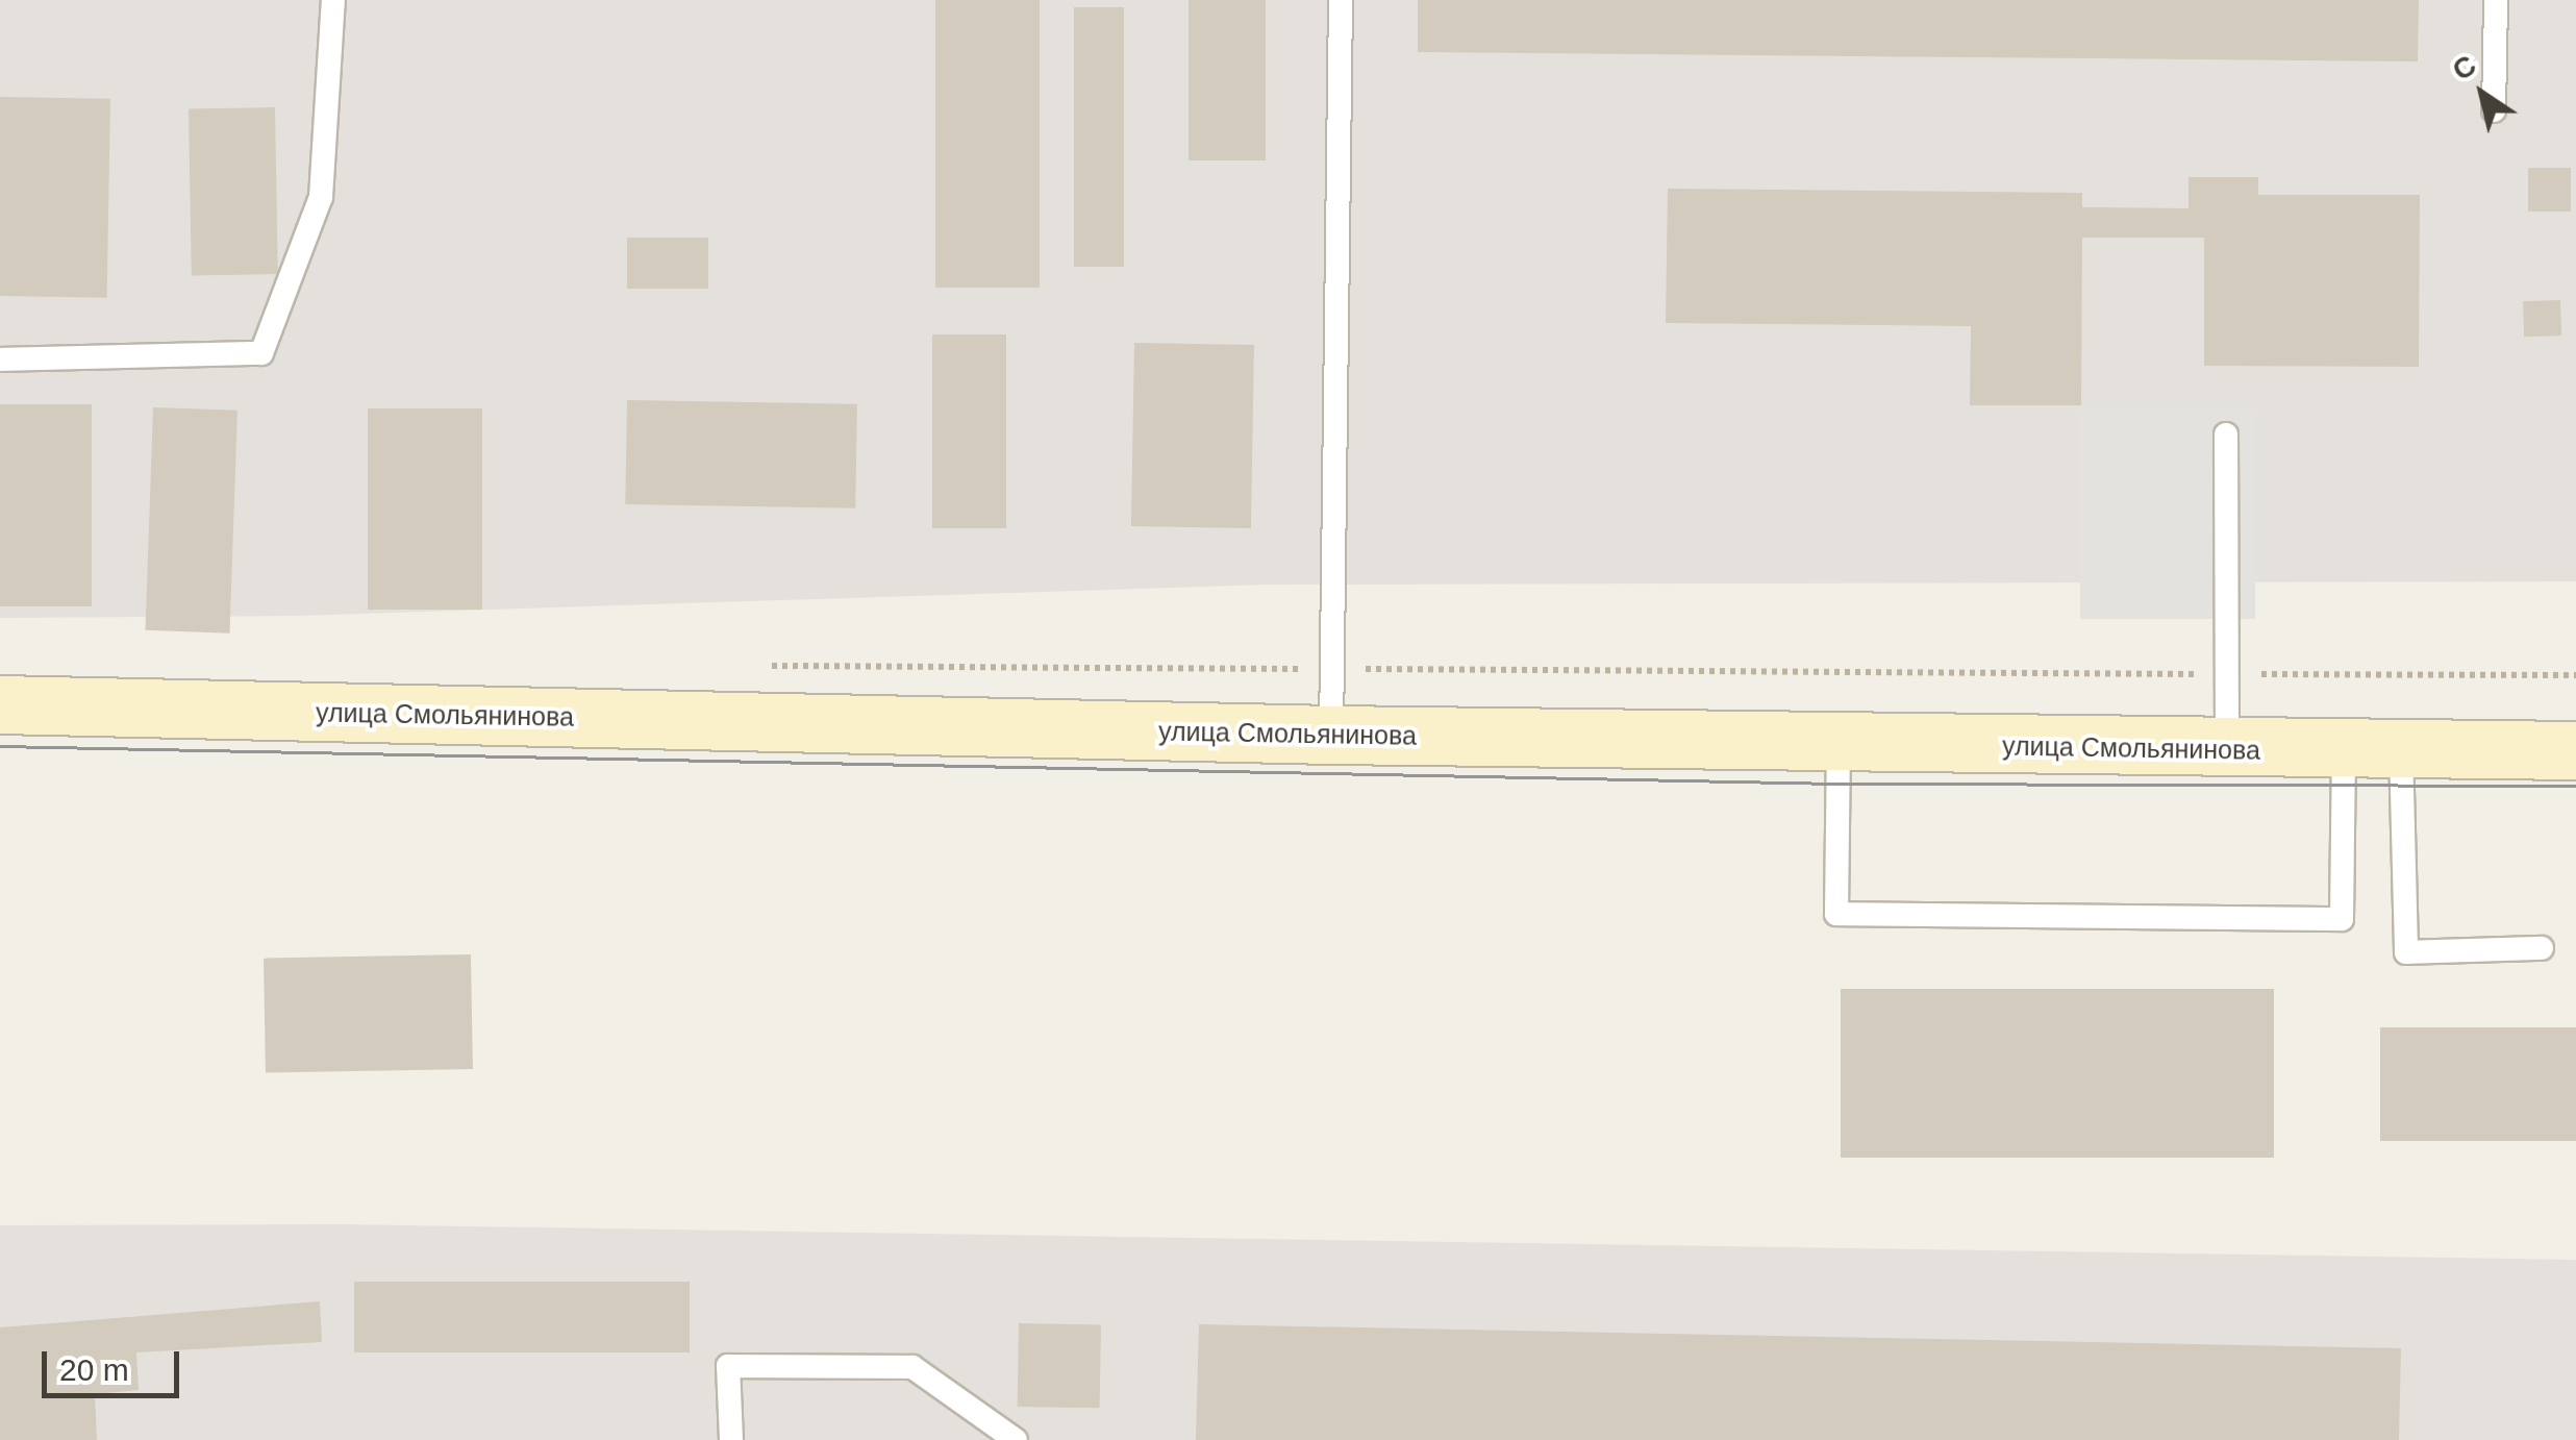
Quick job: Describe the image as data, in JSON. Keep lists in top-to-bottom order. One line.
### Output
{"streets":{"street":["улица Смольянинова"]},"scale_bar":"20 m","north":"top left"}
